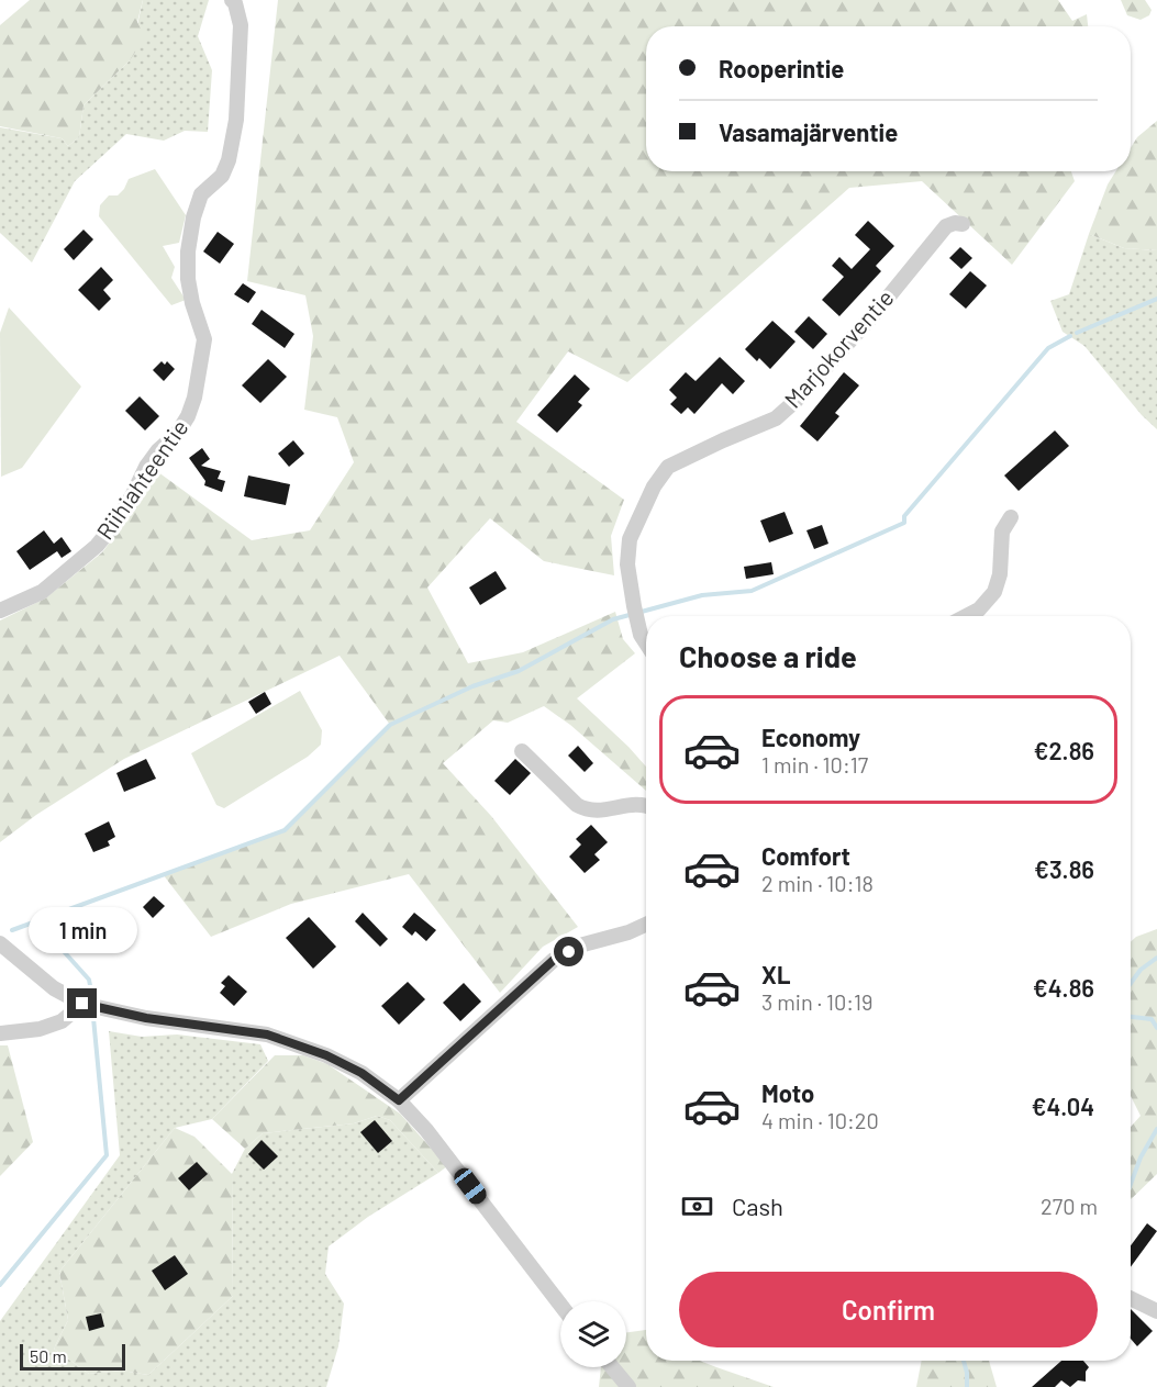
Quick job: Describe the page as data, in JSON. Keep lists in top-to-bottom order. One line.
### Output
{"streets":{"street":["Marjokorventie","Riihiahteentie"]},"scale_bar":"50 m","page":{"banner":["Rooperintie","Vasamajärventie"],"heading":"Choose a ride","list":[{"name":"Economy","note":"1 min · 10:17","value":"€2.86"},{"name":"Comfort","note":"2 min · 10:18","value":"€3.86"},{"name":"XL","note":"3 min · 10:19","value":"€4.86"},{"name":"Moto","note":"4 min · 10:20","value":"€4.04"}],"bubble":"1 min","pay":["Cash","270 m"],"buttons":"Confirm","scale":"50 m"}}
